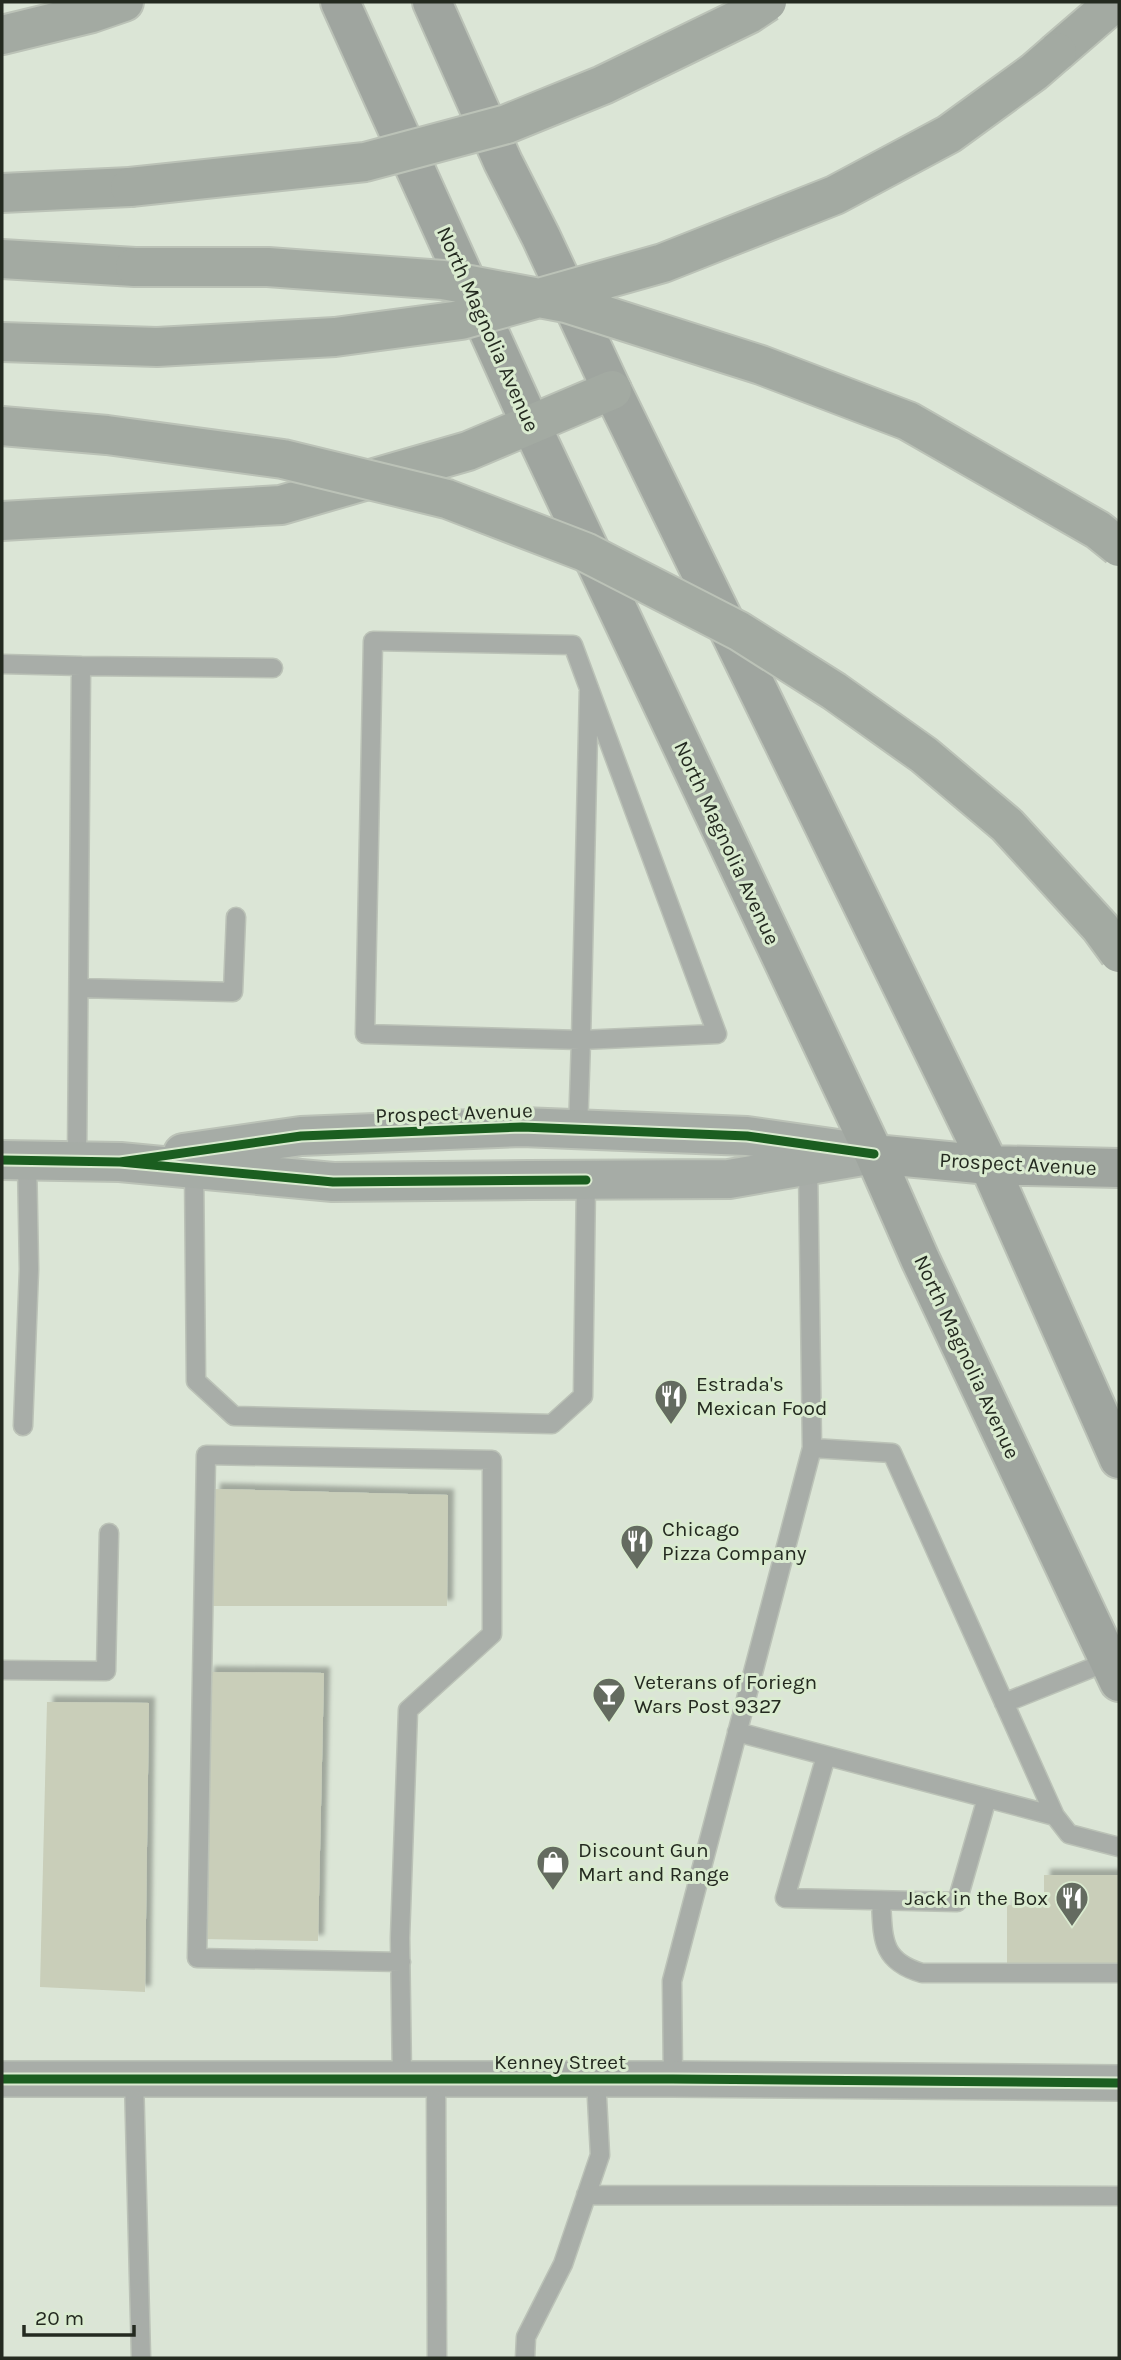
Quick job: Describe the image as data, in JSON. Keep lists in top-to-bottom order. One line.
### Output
{"streets":{"main road":["North Magnolia Avenue","Prospect Avenue"],"street":["Kenney Street"]},"crossings":[["North Magnolia Avenue","Prospect Avenue"]],"places":{"restaurant":["Estrada's Mexican Food","Chicago Pizza Company","Jack in the Box"],"bar":["Veterans of Foriegn Wars Post 9327"],"shop":["Discount Gun Mart and Range"]},"scale_bar":"20 m"}
